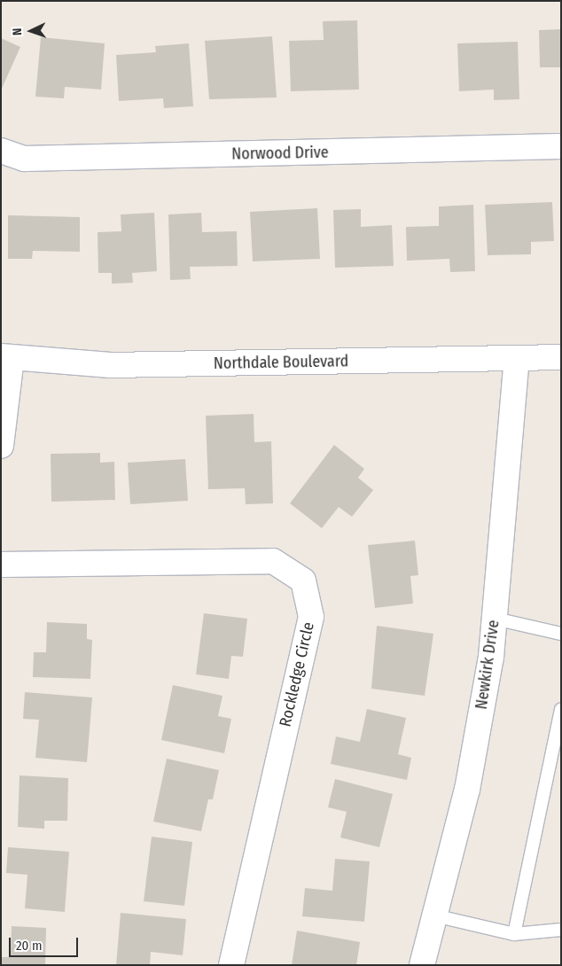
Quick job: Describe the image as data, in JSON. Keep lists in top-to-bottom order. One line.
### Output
{"streets":{"street":["Norwood Drive","Northdale Boulevard","Newkirk Drive","Rockledge Circle"]},"crossings":[["Northdale Boulevard","Newkirk Drive"]],"scale_bar":"20 m","north":"left"}
